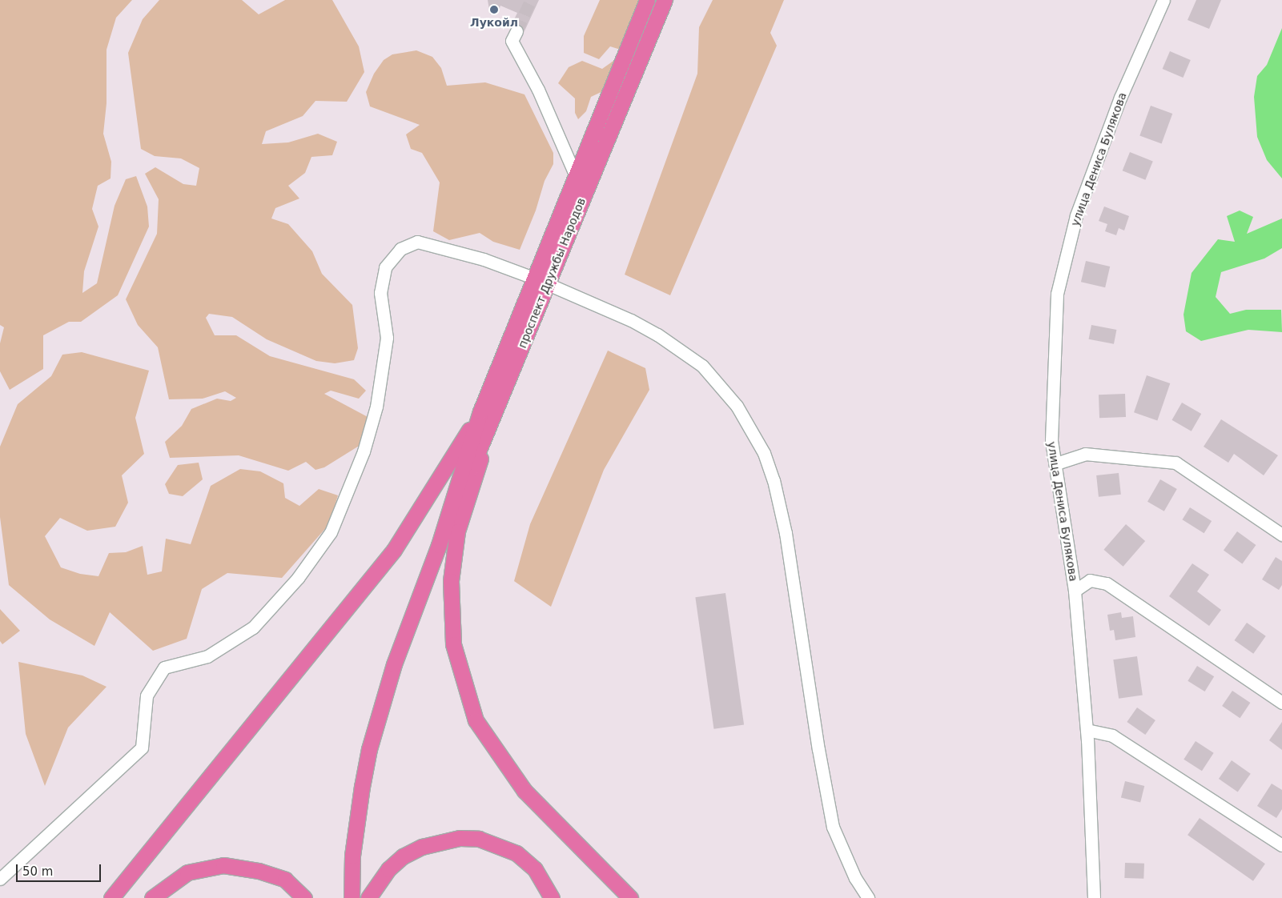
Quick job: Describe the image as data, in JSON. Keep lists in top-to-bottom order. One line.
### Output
{"streets":{"main road":["проспект Дружбы Народов"],"street":["улица Дениса Булякова"]},"places":["Лукойл"],"scale_bar":"50 m"}
